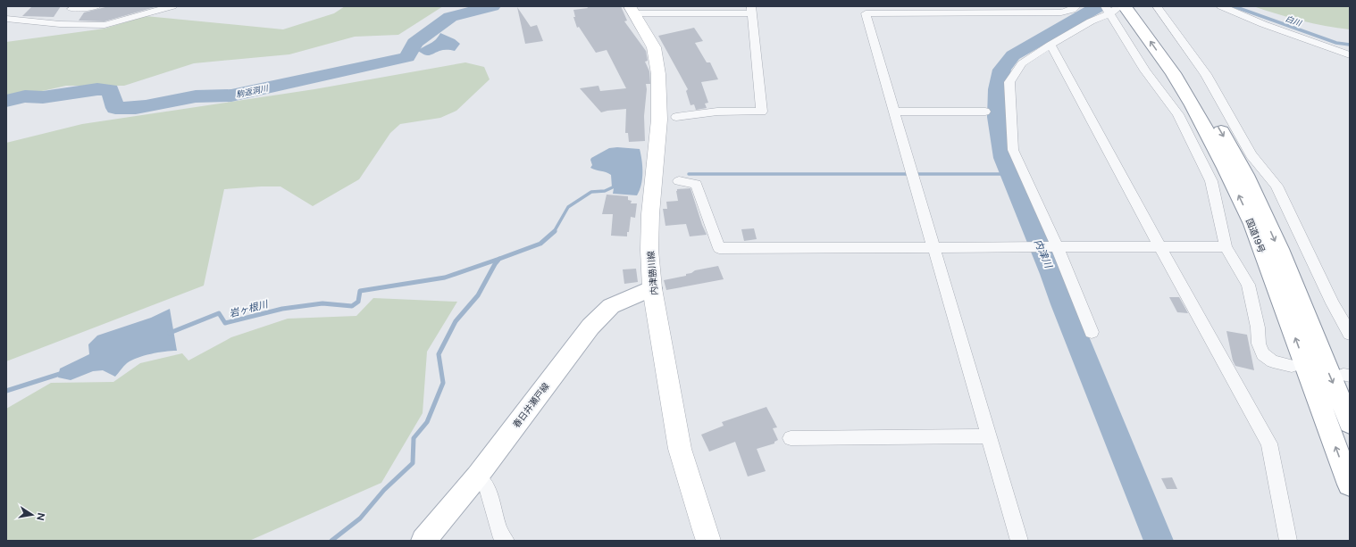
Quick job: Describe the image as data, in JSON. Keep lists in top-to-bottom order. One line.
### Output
{"streets":{"main road":["国道19号","内津勝川線","春日井瀬戸線"]},"crossings":[["内津勝川線","春日井瀬戸線"]],"water":["白川","駒返洞川","内津川","岩ヶ根川"],"north":"right"}
